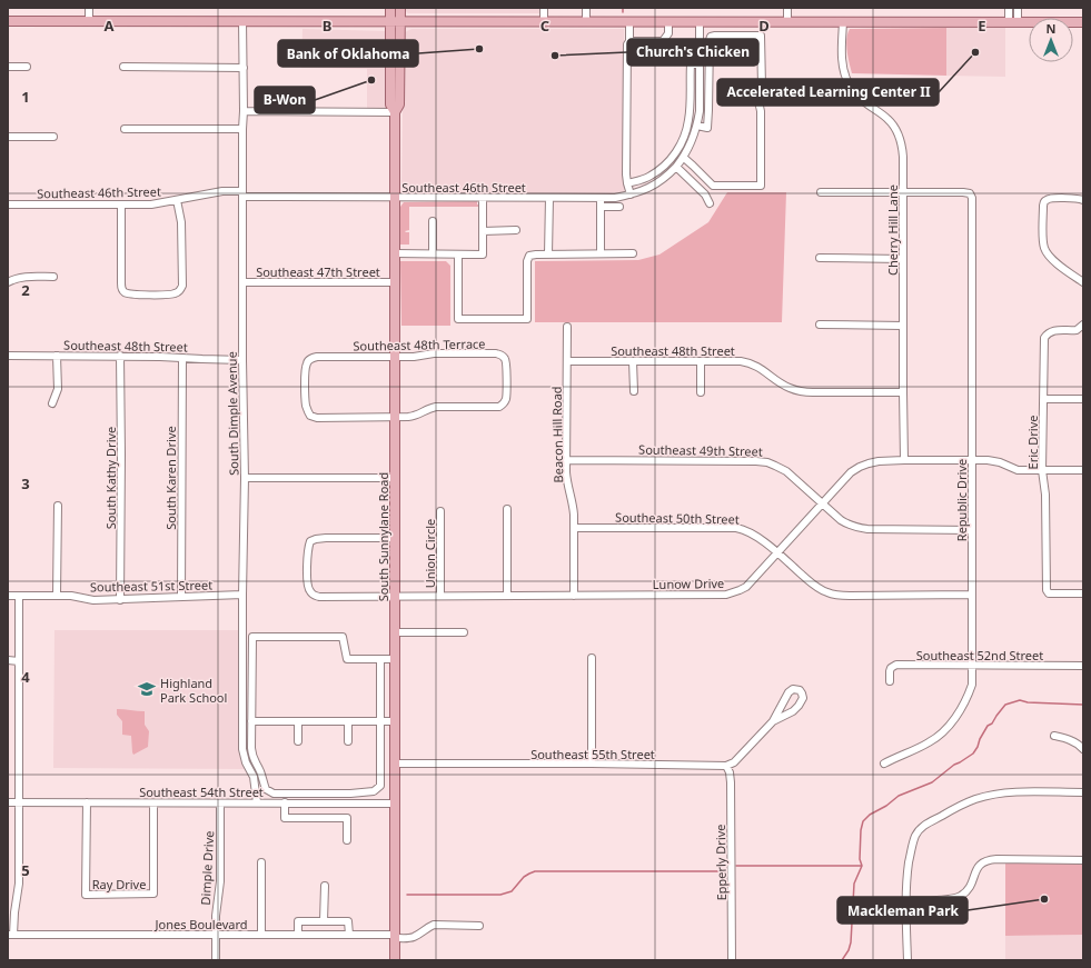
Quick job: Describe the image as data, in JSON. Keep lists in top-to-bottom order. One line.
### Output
{"streets":{"main road":["South Sunnylane Road"],"street":["Southeast 46th Street","Cherry Hill Lane","Southeast 47th Street","Southeast 48th Terrace","Southeast 48th Street","South Dimple Avenue","Beacon Hill Road","Eric Drive","Southeast 49th Street","South Kathy Drive","South Karen Drive","Republic Drive","Southeast 50th Street","Union Circle","Lunow Drive","Southeast 51st Street","Southeast 52nd Street","Southeast 55th Street","Southeast 54th Street","Epperly Drive","Dimple Drive","Ray Drive","Jones Boulevard"]},"crossings":[["Southeast 46th Street","South Dimple Avenue"],["Southeast 46th Street","South Sunnylane Road"],["Cherry Hill Lane","Southeast 48th Street"],["Cherry Hill Lane","Republic Drive"],["Cherry Hill Lane","Lunow Drive"],["Southeast 47th Street","South Dimple Avenue"],["Southeast 47th Street","South Sunnylane Road"],["Southeast 48th Terrace","South Sunnylane Road"],["Southeast 48th Street","South Dimple Avenue"],["Southeast 48th Street","Beacon Hill Road"],["Southeast 48th Street","South Kathy Drive"],["Southeast 48th Street","South Karen Drive"],["South Dimple Avenue","Southeast 51st Street"],["South Dimple Avenue","Southeast 54th Street"],["Beacon Hill Road","Southeast 49th Street"],["Beacon Hill Road","Southeast 50th Street"],["Beacon Hill Road","Lunow Drive"],["Eric Drive","Lunow Drive"],["Southeast 49th Street","Republic Drive"],["Southeast 49th Street","Lunow Drive"],["South Kathy Drive","Southeast 51st Street"],["South Karen Drive","Southeast 51st Street"],["Republic Drive","Southeast 50th Street"],["Republic Drive","Lunow Drive"],["Republic Drive","Southeast 52nd Street"],["Southeast 50th Street","Lunow Drive"],["South Sunnylane Road","Lunow Drive"],["South Sunnylane Road","Southeast 55th Street"],["South Sunnylane Road","Southeast 54th Street"],["South Sunnylane Road","Jones Boulevard"],["Union Circle","Lunow Drive"],["Southeast 55th Street","Epperly Drive"],["Southeast 54th Street","Dimple Drive"],["Southeast 54th Street","Ray Drive"],["Dimple Drive","Jones Boulevard"]],"places":{"other":["Bank of Oklahoma","Accelerated Learning Center II","Church's Chicken","B-Won","Mackleman Park"],"school or university":["Highland Park School"]},"north":"top","grid":{"columns":["A","B","C","D","E"],"rows":["1","2","3","4","5"]}}
